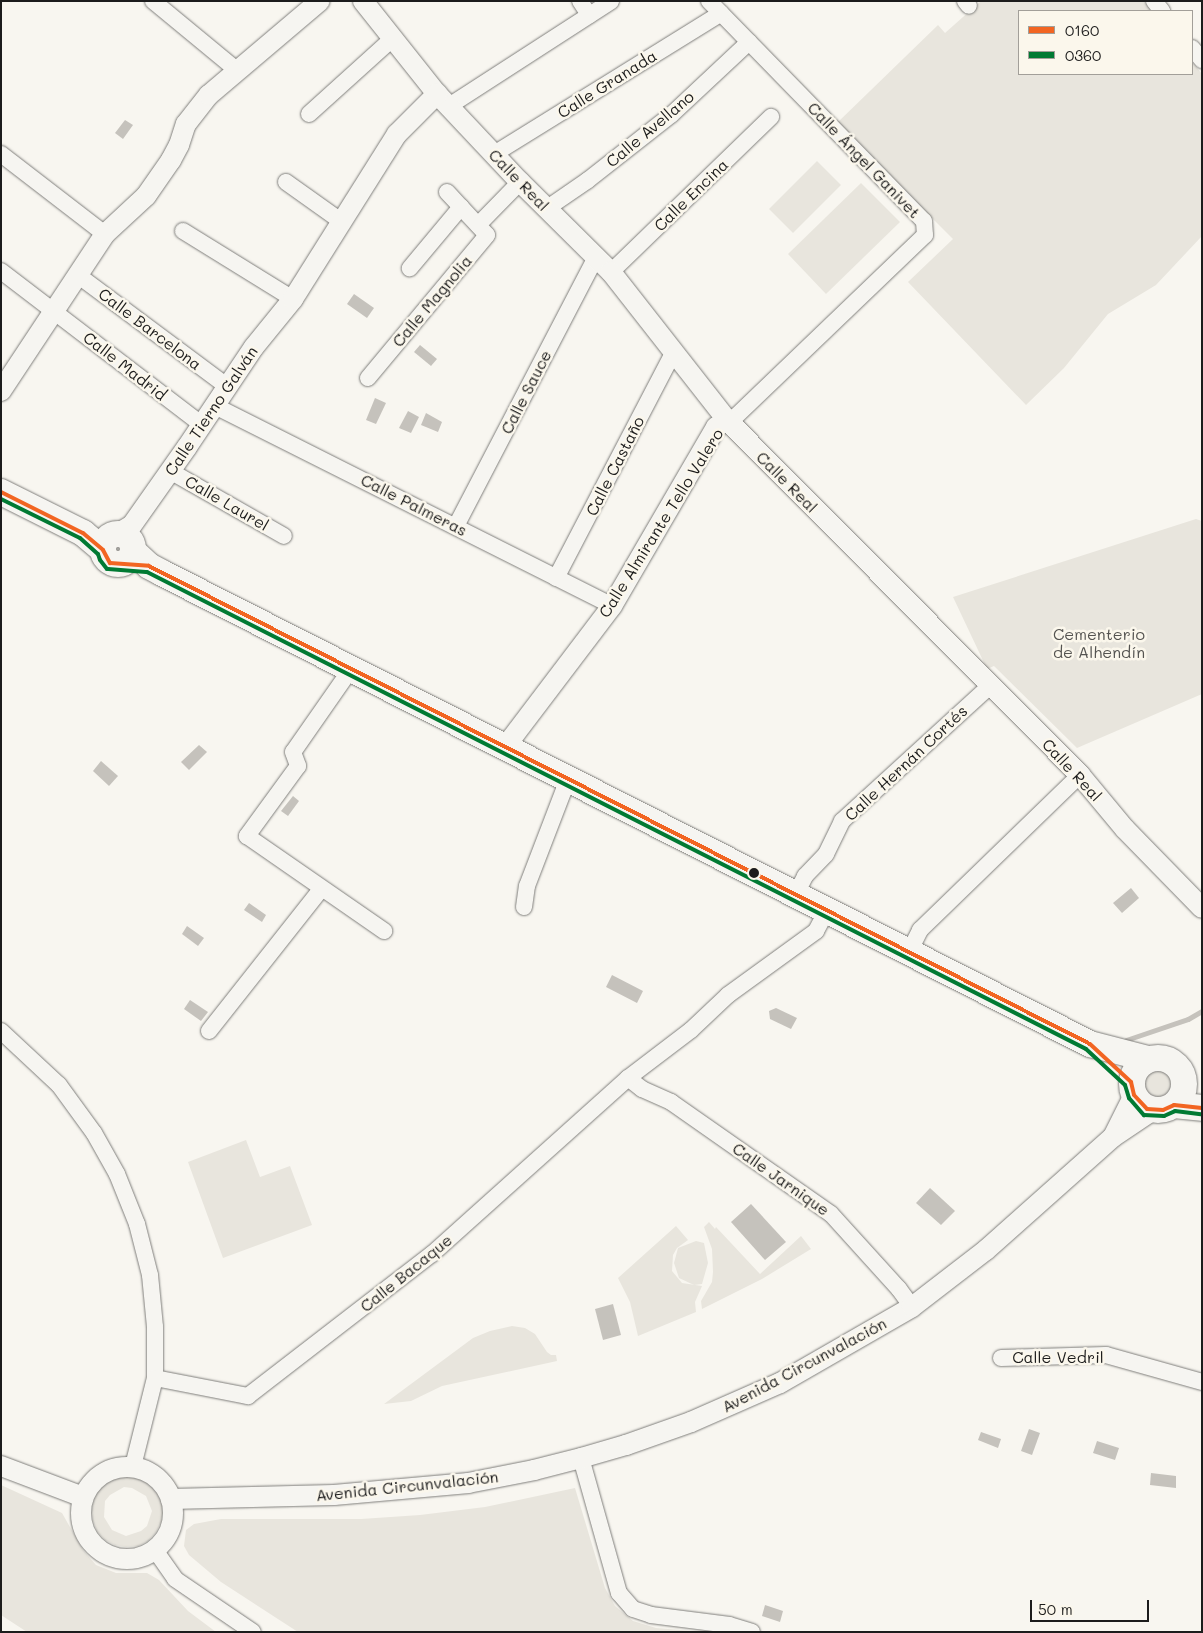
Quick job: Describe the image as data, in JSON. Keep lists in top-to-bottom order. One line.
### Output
{"streets":{"street":["Calle Granada","Calle Avellano","Calle Ángel Ganivet","Calle Real","Calle Encina","Calle Magnolia","Calle Barcelona","Calle Madrid","Calle Sauce","Calle Tierno Galván","Calle Castaño","Calle Laurel","Calle Palmeras","Calle Almirante Tello Valero","Calle Hernán Cortés","Calle Jarnique","Calle Bacaque","Calle Vedril","Avenida Circunvalación"]},"crossings":[["Calle Granada","Calle Ángel Ganivet"],["Calle Granada","Calle Real"],["Calle Avellano","Calle Ángel Ganivet"],["Calle Avellano","Calle Real"],["Calle Ángel Ganivet","Calle Real"],["Calle Ángel Ganivet","Calle Almirante Tello Valero"],["Calle Real","Calle Encina"],["Calle Real","Calle Sauce"],["Calle Real","Calle Tierno Galván"],["Calle Real","Calle Castaño"],["Calle Real","Calle Almirante Tello Valero"],["Calle Real","Calle Hernán Cortés"],["Calle Sauce","Calle Palmeras"],["Calle Tierno Galván","Calle Laurel"],["Calle Tierno Galván","Calle Palmeras"],["Calle Castaño","Calle Palmeras"],["Calle Palmeras","Calle Almirante Tello Valero"],["Calle Jarnique","Calle Bacaque"],["Calle Jarnique","Avenida Circunvalación"]],"parks":["Cementerio de Alhendín"],"lines":["transit line 0160","transit line 0360"],"legend":["0160","0360"],"scale_bar":"50 m"}
